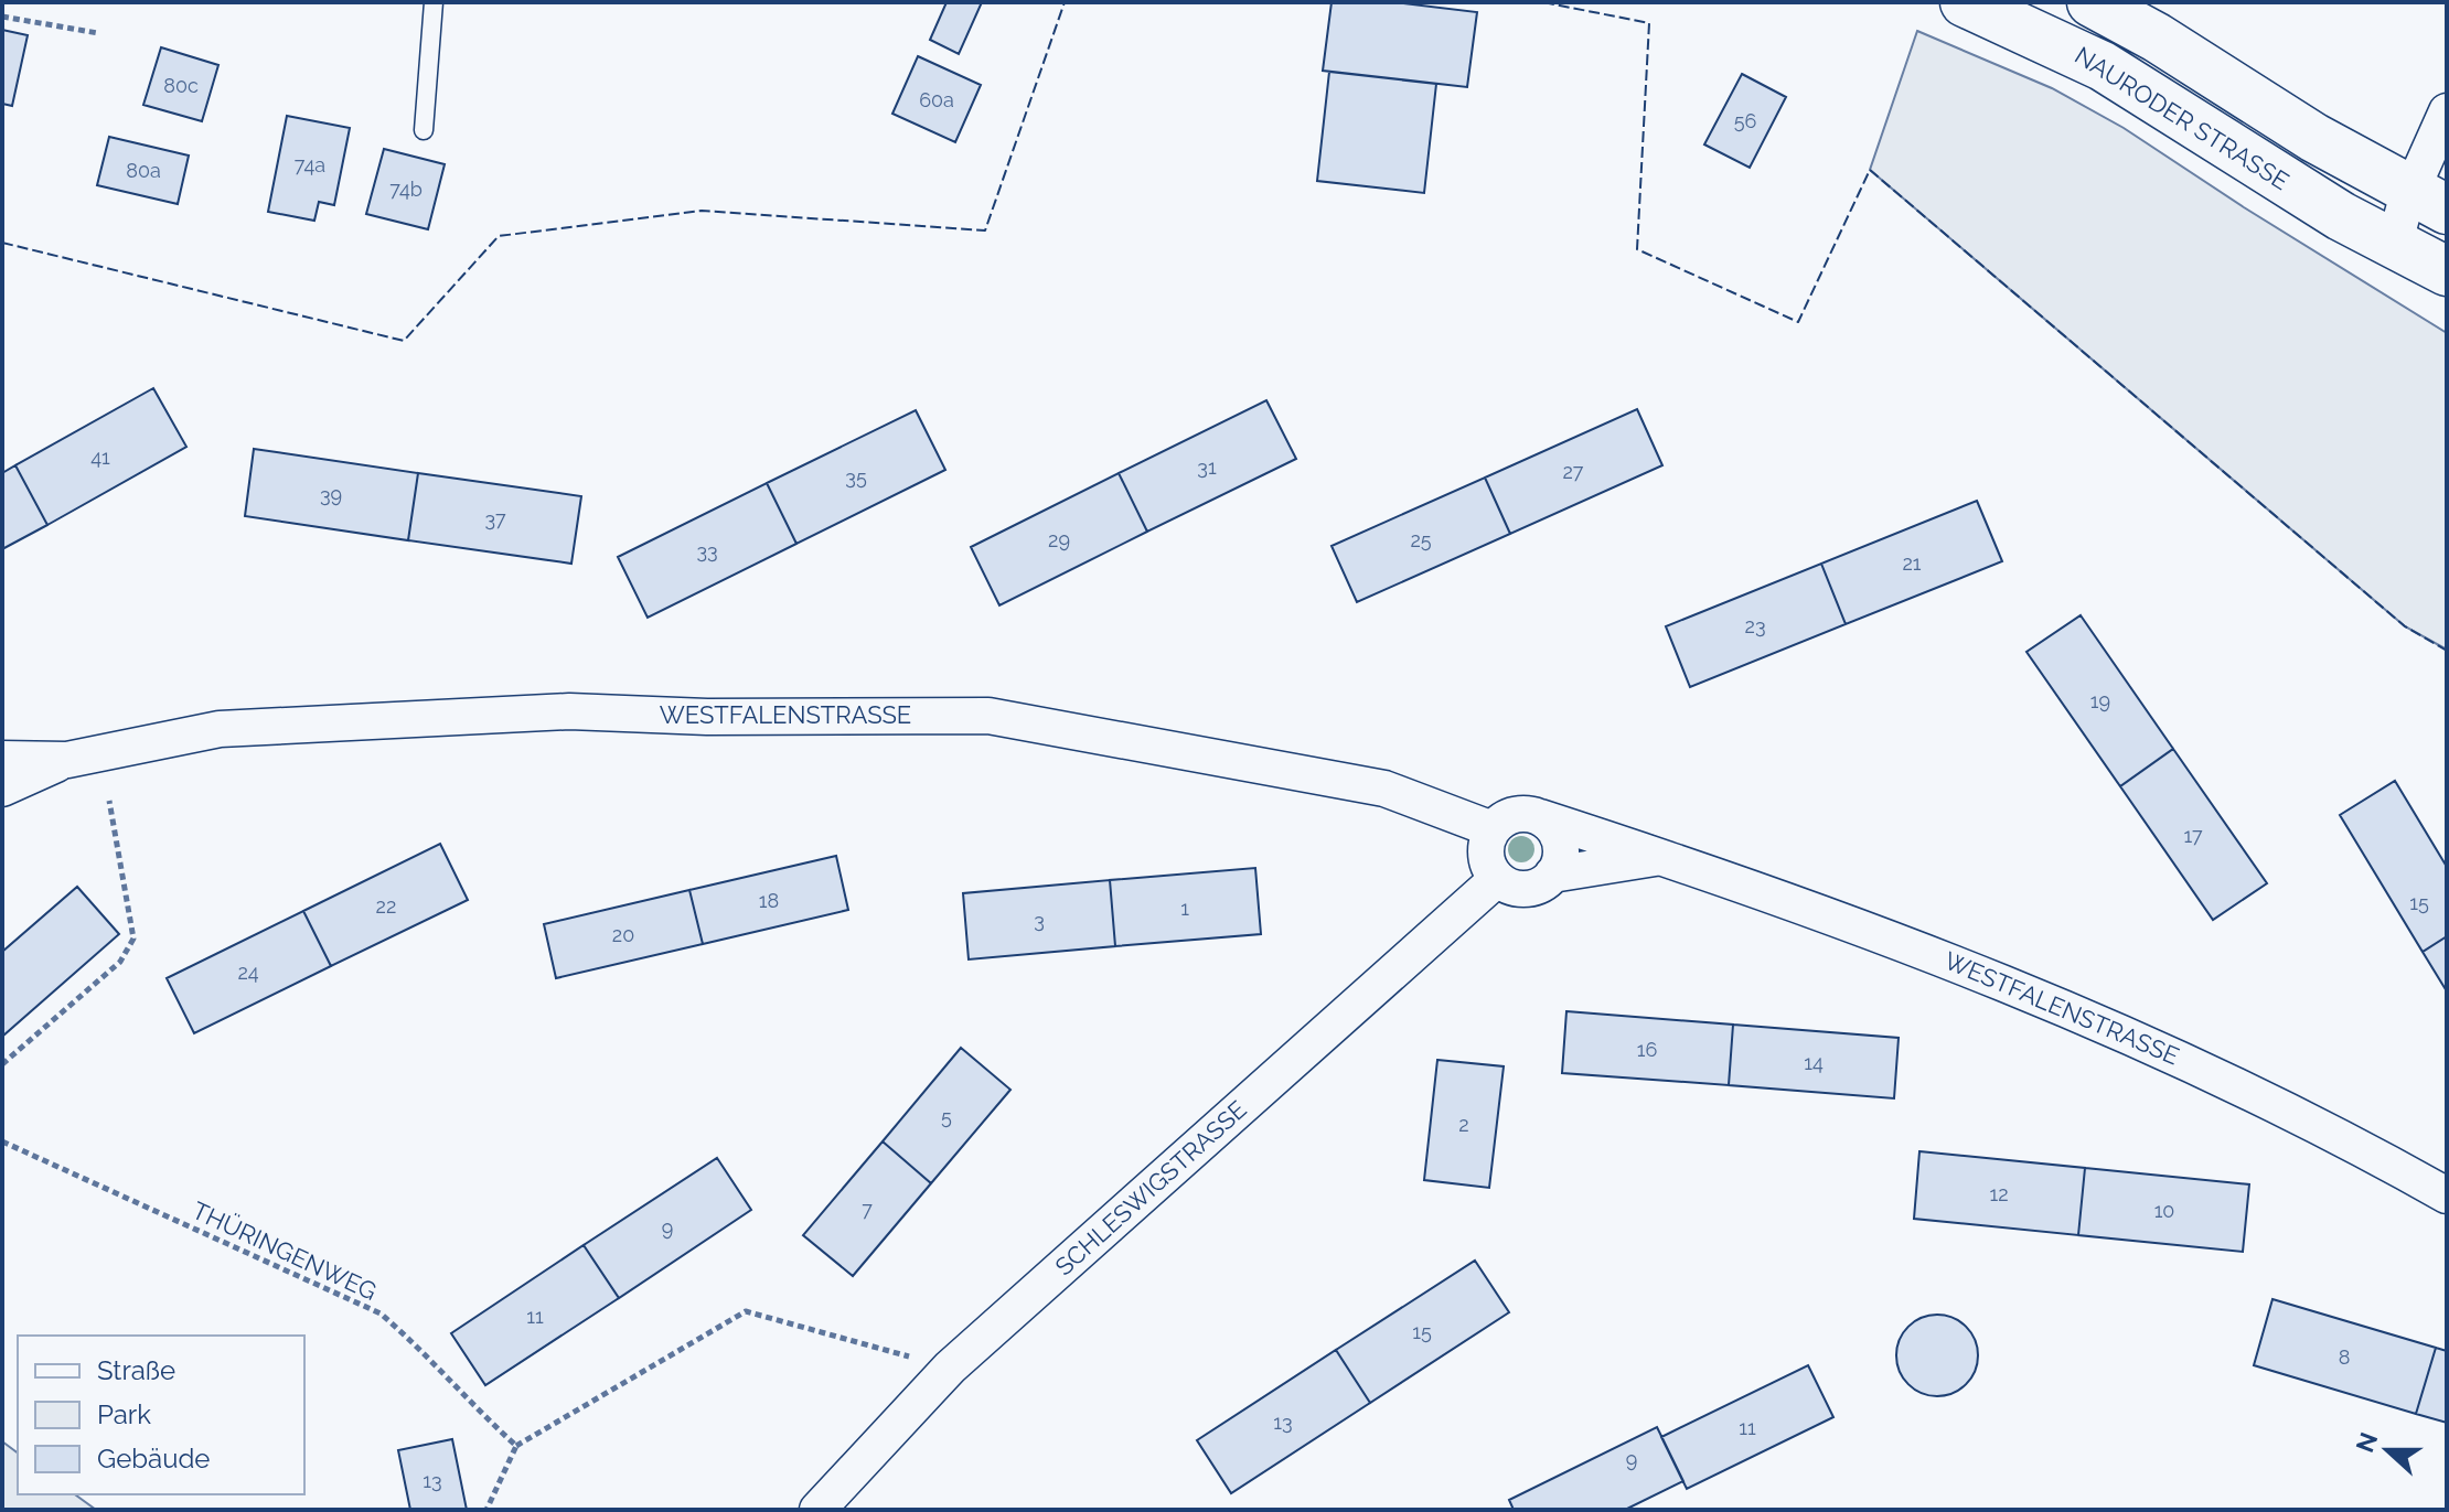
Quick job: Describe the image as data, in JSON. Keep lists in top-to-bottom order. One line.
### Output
{"streets":{"main road":["NAURODER STRASSE"],"street":["WESTFALENSTRASSE","SCHLESWIGSTRASSE"],"path":["THÜRINGENWEG"]},"crossings":[["WESTFALENSTRASSE","SCHLESWIGSTRASSE"]],"house_numbers":["80c","60a","56","74a","80a","74b","41","31","27","35","39","37","29","25","33","21","23","19","17","18","15","22","1","3","20","24","16","14","5","2","12","7","10","9","11","15","8","13","11","9","13"],"legend":["Straße","Park","Gebäude"],"north":"left"}
